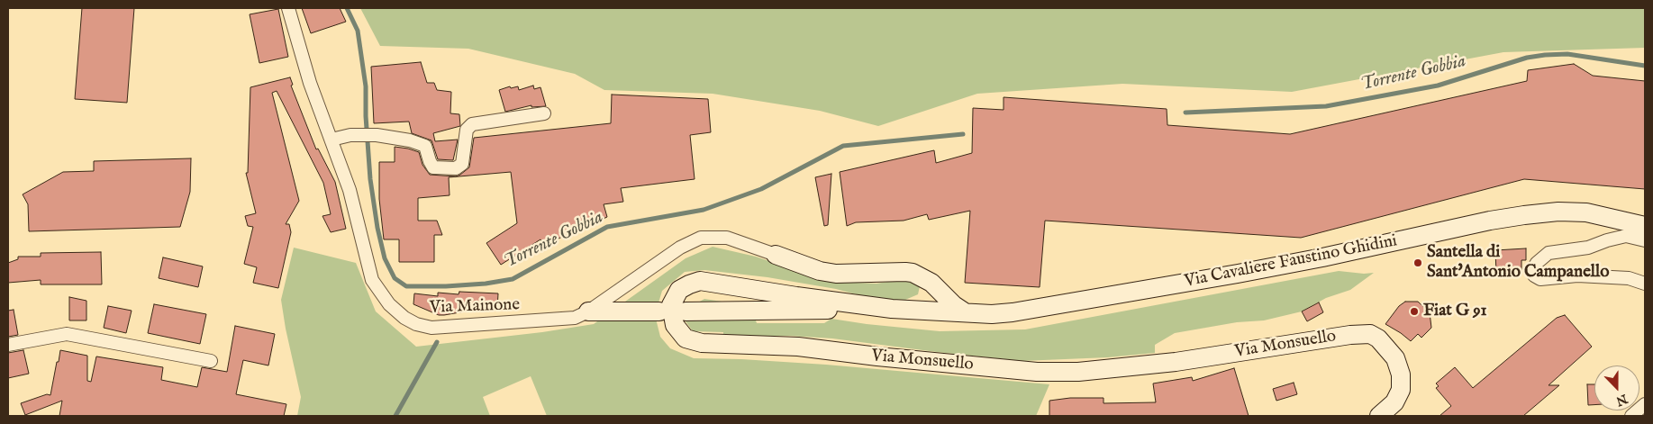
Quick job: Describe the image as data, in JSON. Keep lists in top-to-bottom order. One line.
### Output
{"streets":{"main road":["Via Cavaliere Faustino Ghidini","Via Monsuello"],"street":["Via Mainone"]},"crossings":[["Via Cavaliere Faustino Ghidini","Via Monsuello"]],"water":["Torrente Gobbia"],"places":["Santella di Sant'Antonio Campanello","Fiat G 91"],"north":"bottom"}
